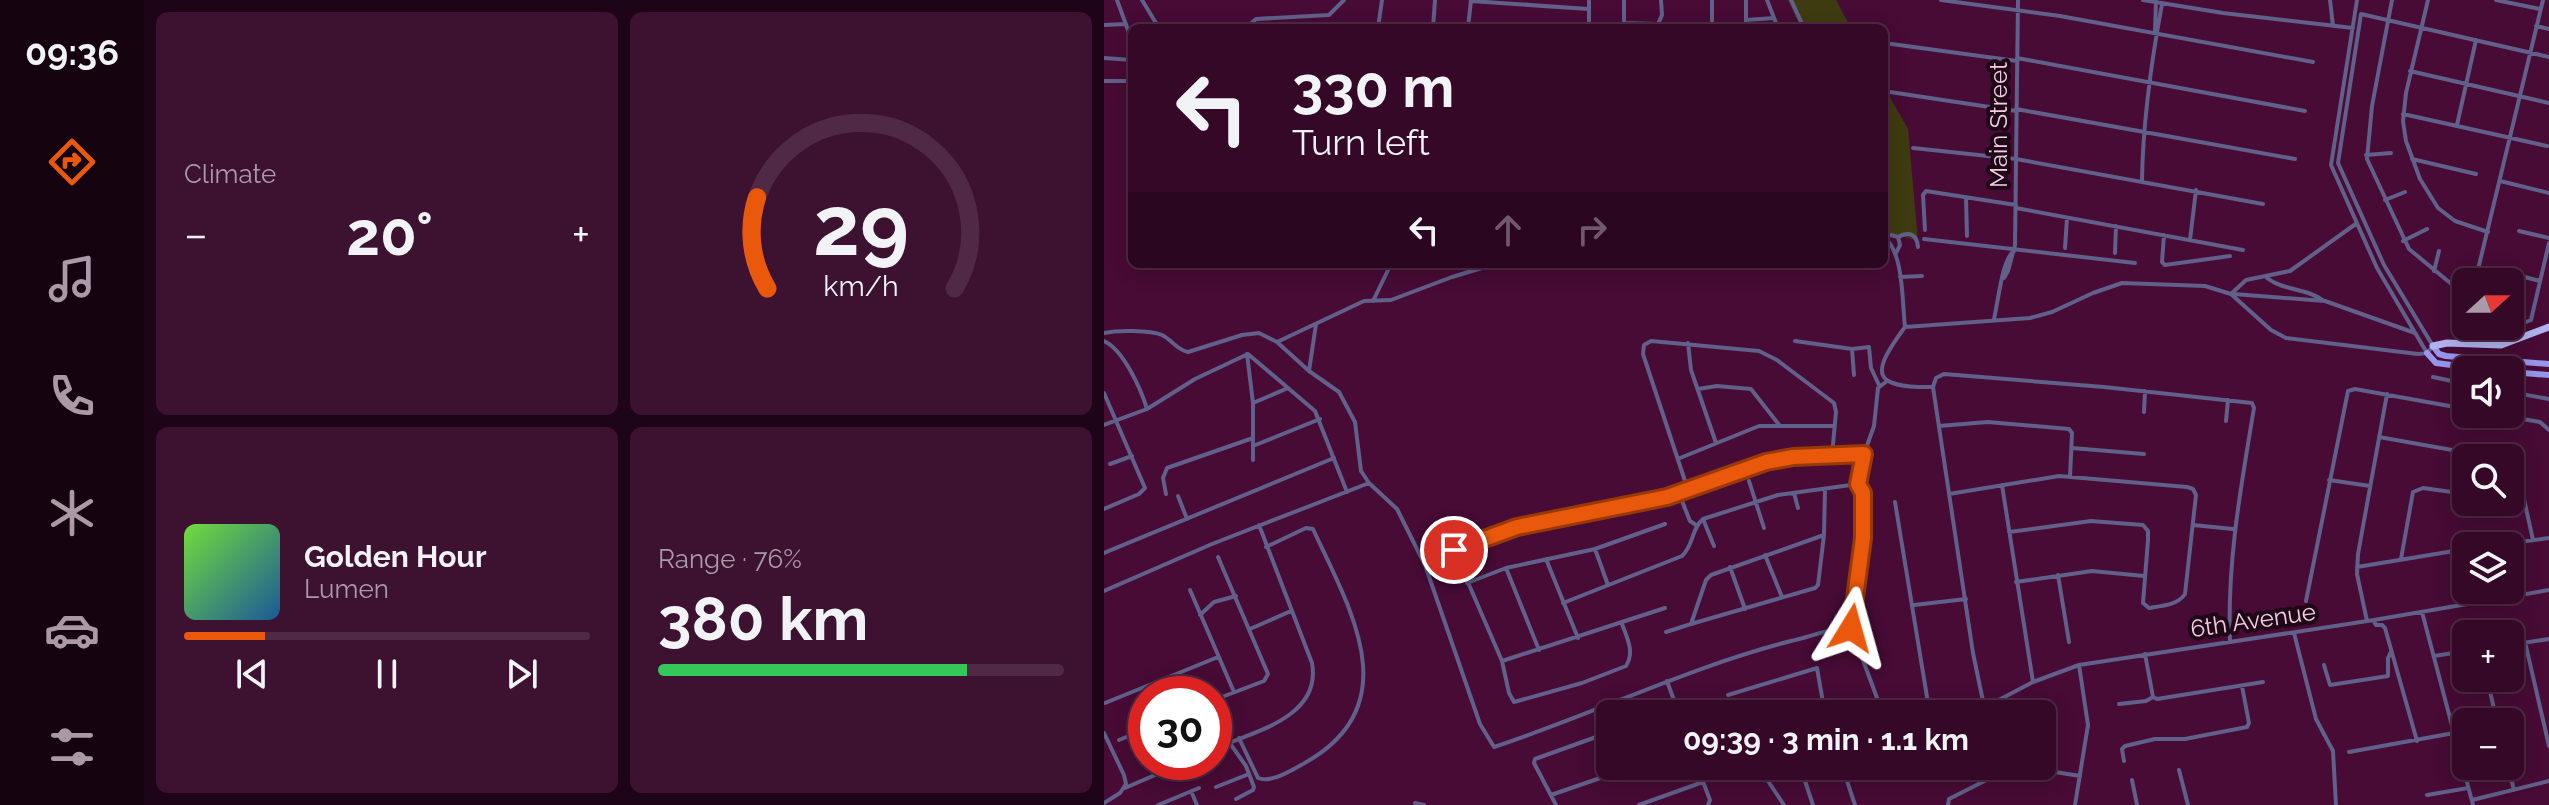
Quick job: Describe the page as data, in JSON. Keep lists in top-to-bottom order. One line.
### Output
{"streets":{"street":["Main Street","6th Avenue"]},"north":"right","page":{"tabs":"09:36","tile":["Climate",["Range · 76%","380 km"]],"turn":["330 m","Turn left"],"heat":["−","20°","+"],"map_buttons":["+","−"],"song":["Golden Hour","Lumen"],"limit":"30","trip":"09:39 · 3 min · 1.1 km","gauge":["29","km/h"]}}
